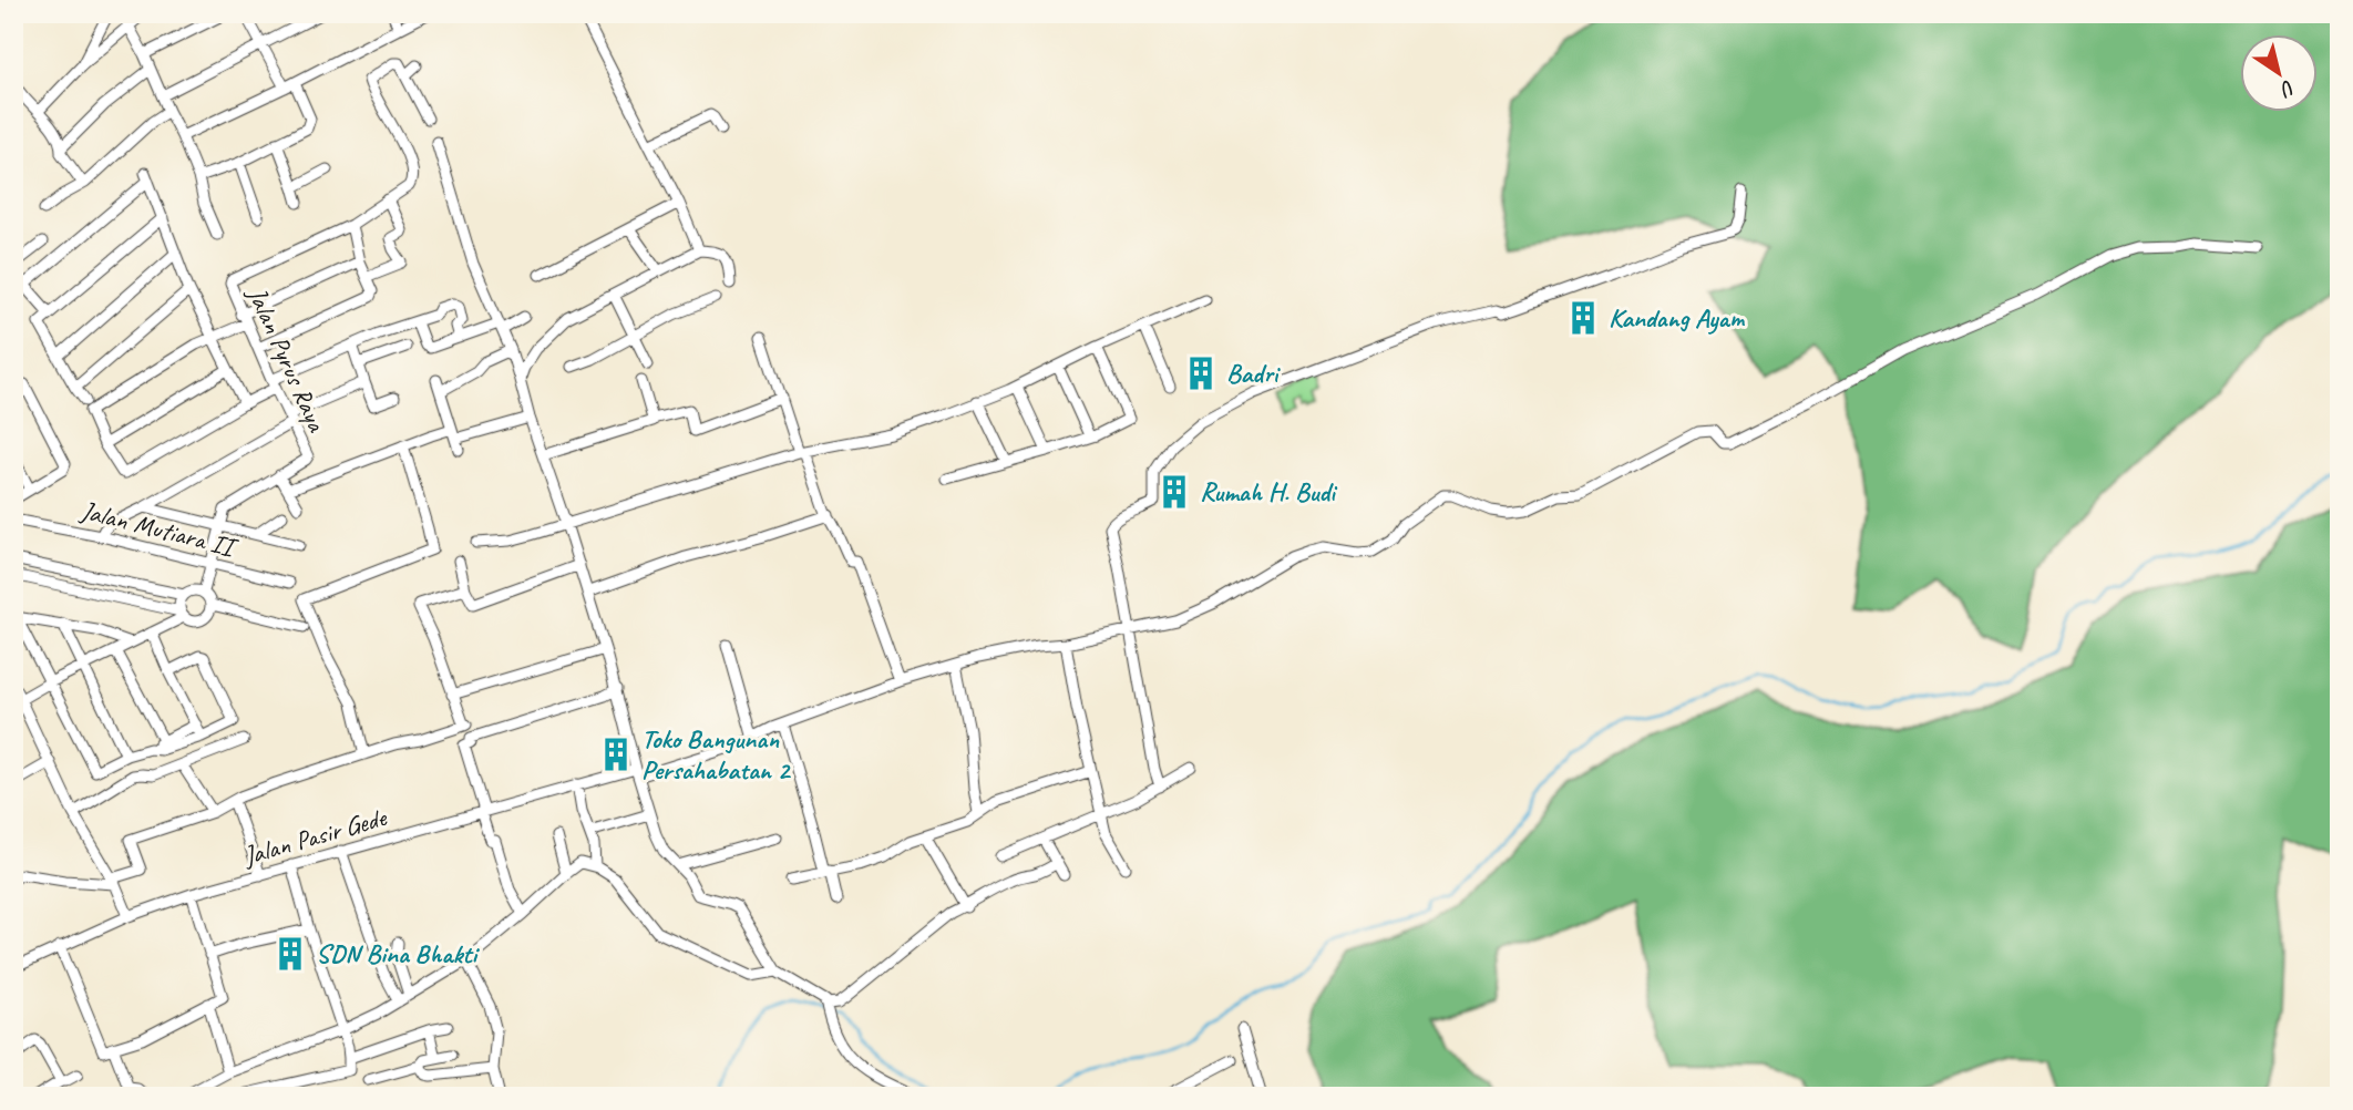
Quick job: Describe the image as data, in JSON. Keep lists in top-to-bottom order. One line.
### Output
{"streets":{"street":["Jalan Pyrus Raya","Jalan Mutiara II","Jalan Pasir Gede"]},"places":{"building":["Kandang Ayam","Badri","Rumah H. Budi","Toko Bangunan Persahabatan 2","SDN Bina Bhakti"]},"north":"bottom right"}
